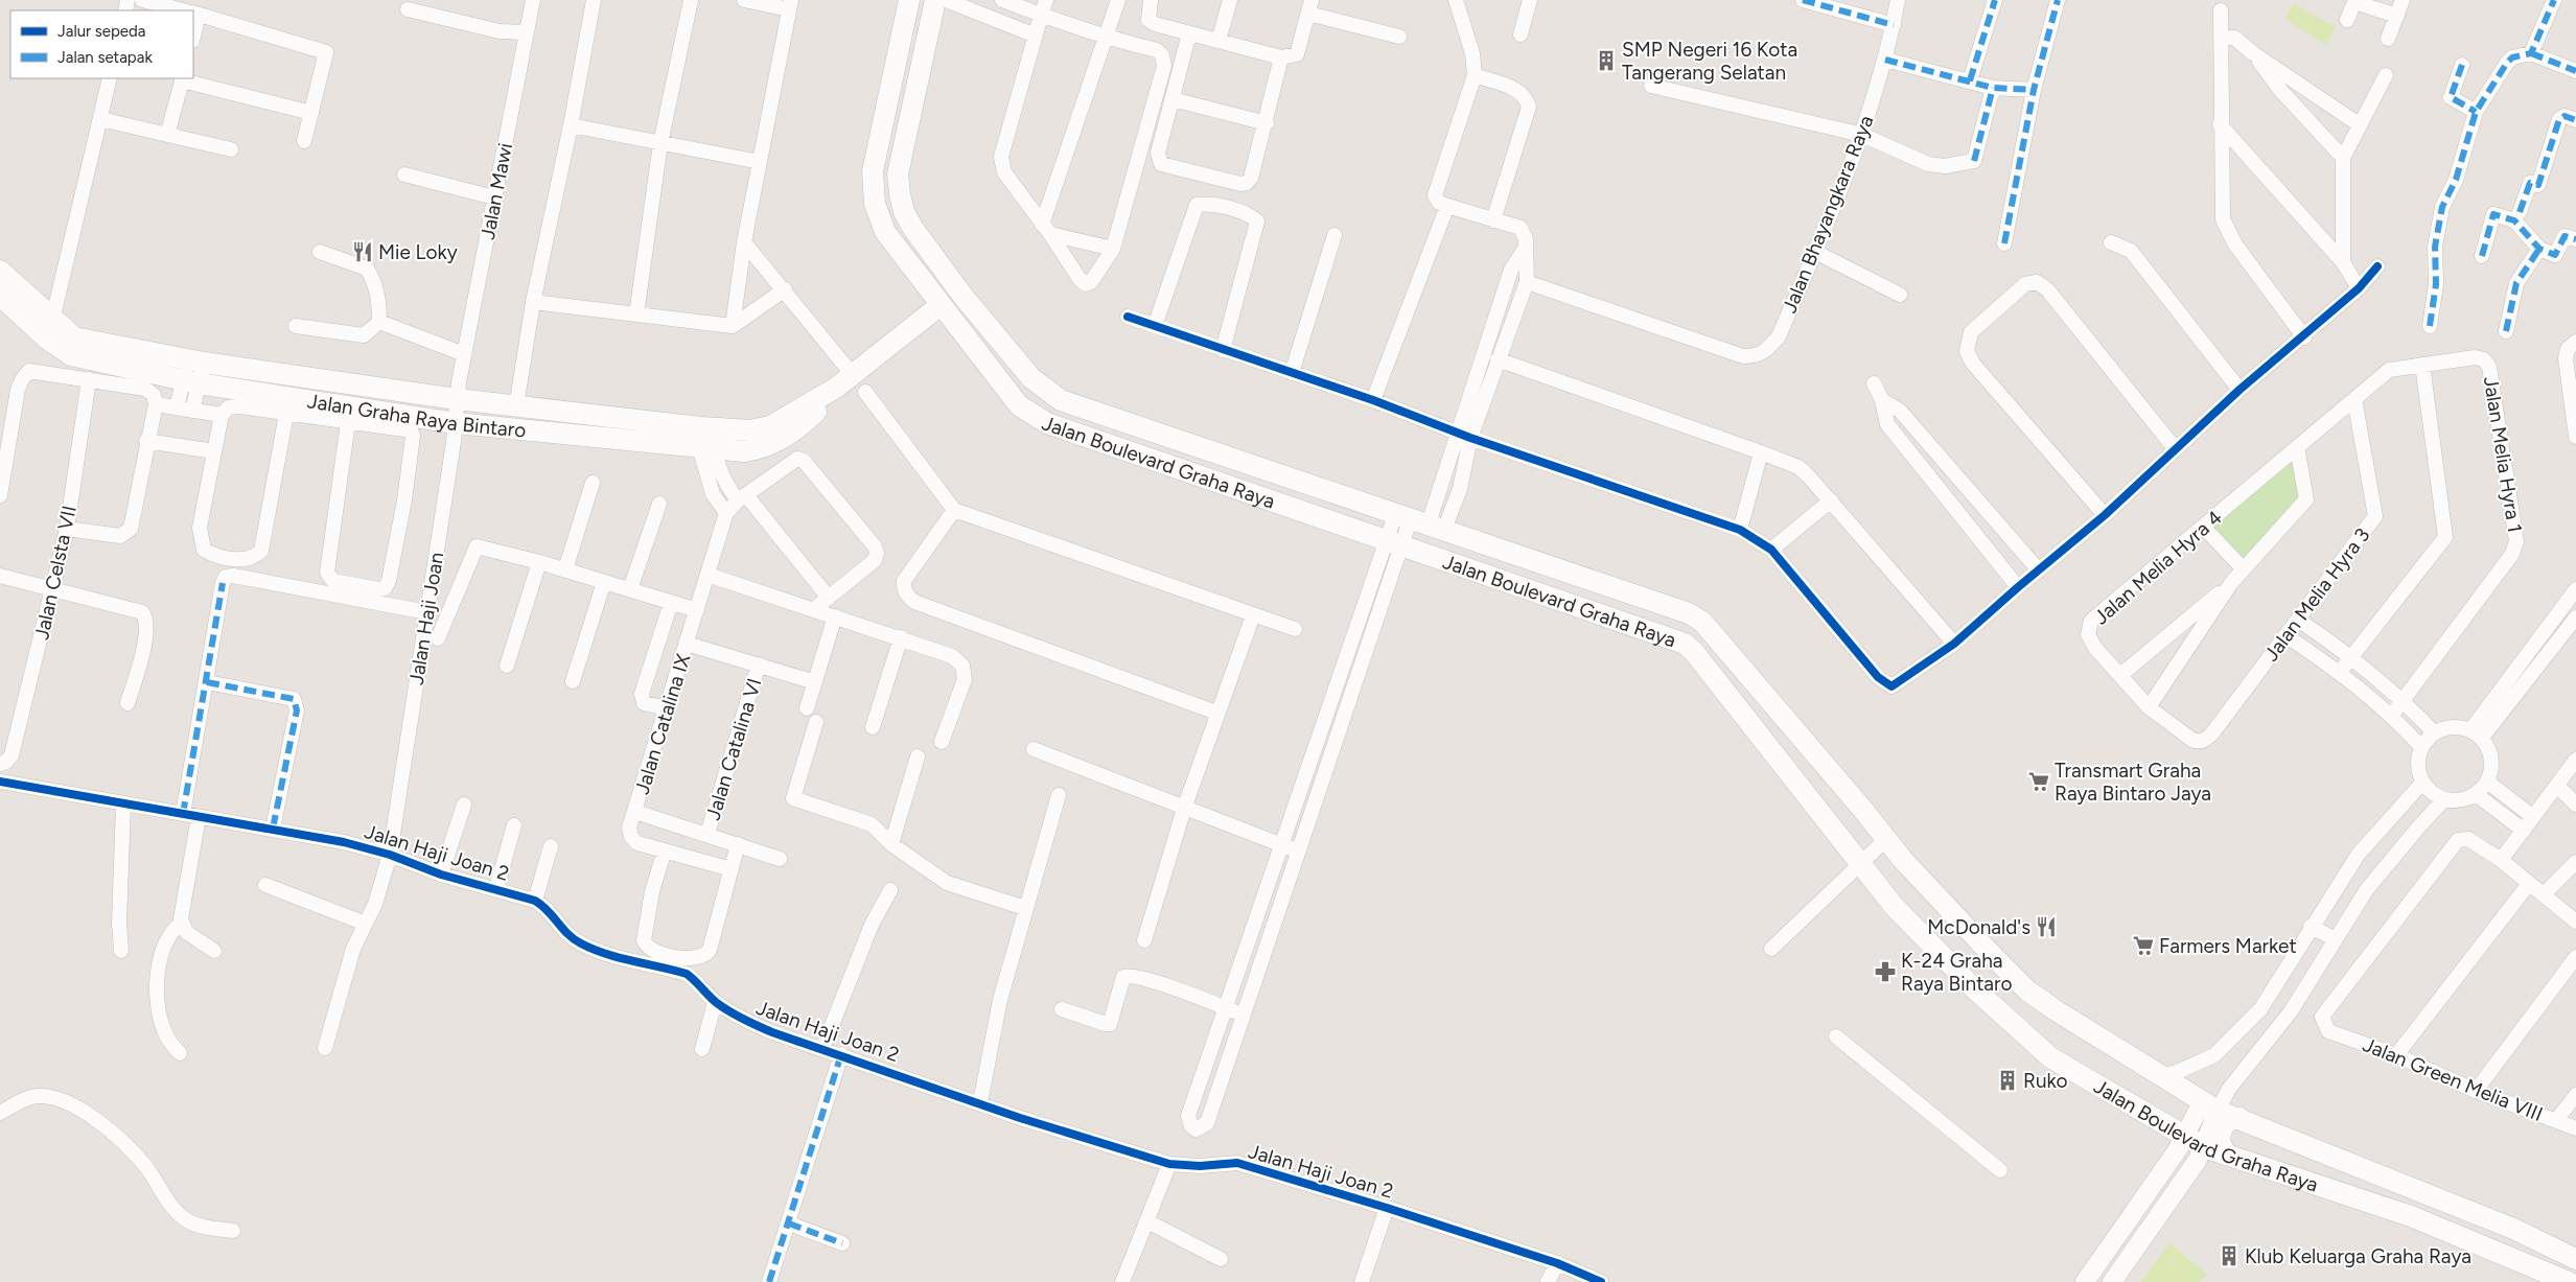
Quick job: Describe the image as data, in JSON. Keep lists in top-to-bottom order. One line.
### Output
{"streets":{"main road":["Jalan Graha Raya Bintaro","Jalan Boulevard Graha Raya"],"street":["Jalan Mawi","Jalan Bhayangkara Raya","Jalan Melia Hyra 1","Jalan Melia Hyra 4","Jalan Celsta VII","Jalan Melia Hyra 3","Jalan Haji Joan","Jalan Catalina IX","Jalan Catalina VI","Jalan Haji Joan 2","Jalan Green Melia VIII"]},"crossings":[["Jalan Mawi","Jalan Graha Raya Bintaro"],["Jalan Mawi","Jalan Haji Joan"],["Jalan Graha Raya Bintaro","Jalan Boulevard Graha Raya"],["Jalan Graha Raya Bintaro","Jalan Haji Joan"],["Jalan Melia Hyra 1","Jalan Melia Hyra 4"],["Jalan Melia Hyra 1","Jalan Melia Hyra 3"],["Jalan Melia Hyra 4","Jalan Melia Hyra 3"],["Jalan Haji Joan","Jalan Haji Joan 2"]],"places":{"building":["SMP Negeri 16 Kota Tangerang Selatan","Ruko","Klub Keluarga Graha Raya"],"restaurant":["Mie Loky","McDonald's"],"supermarket":["Transmart Graha Raya Bintaro Jaya","Farmers Market"],"pharmacy":["K-24 Graha Raya Bintaro"]},"legend":["Jalur sepeda","Jalan setapak"]}
